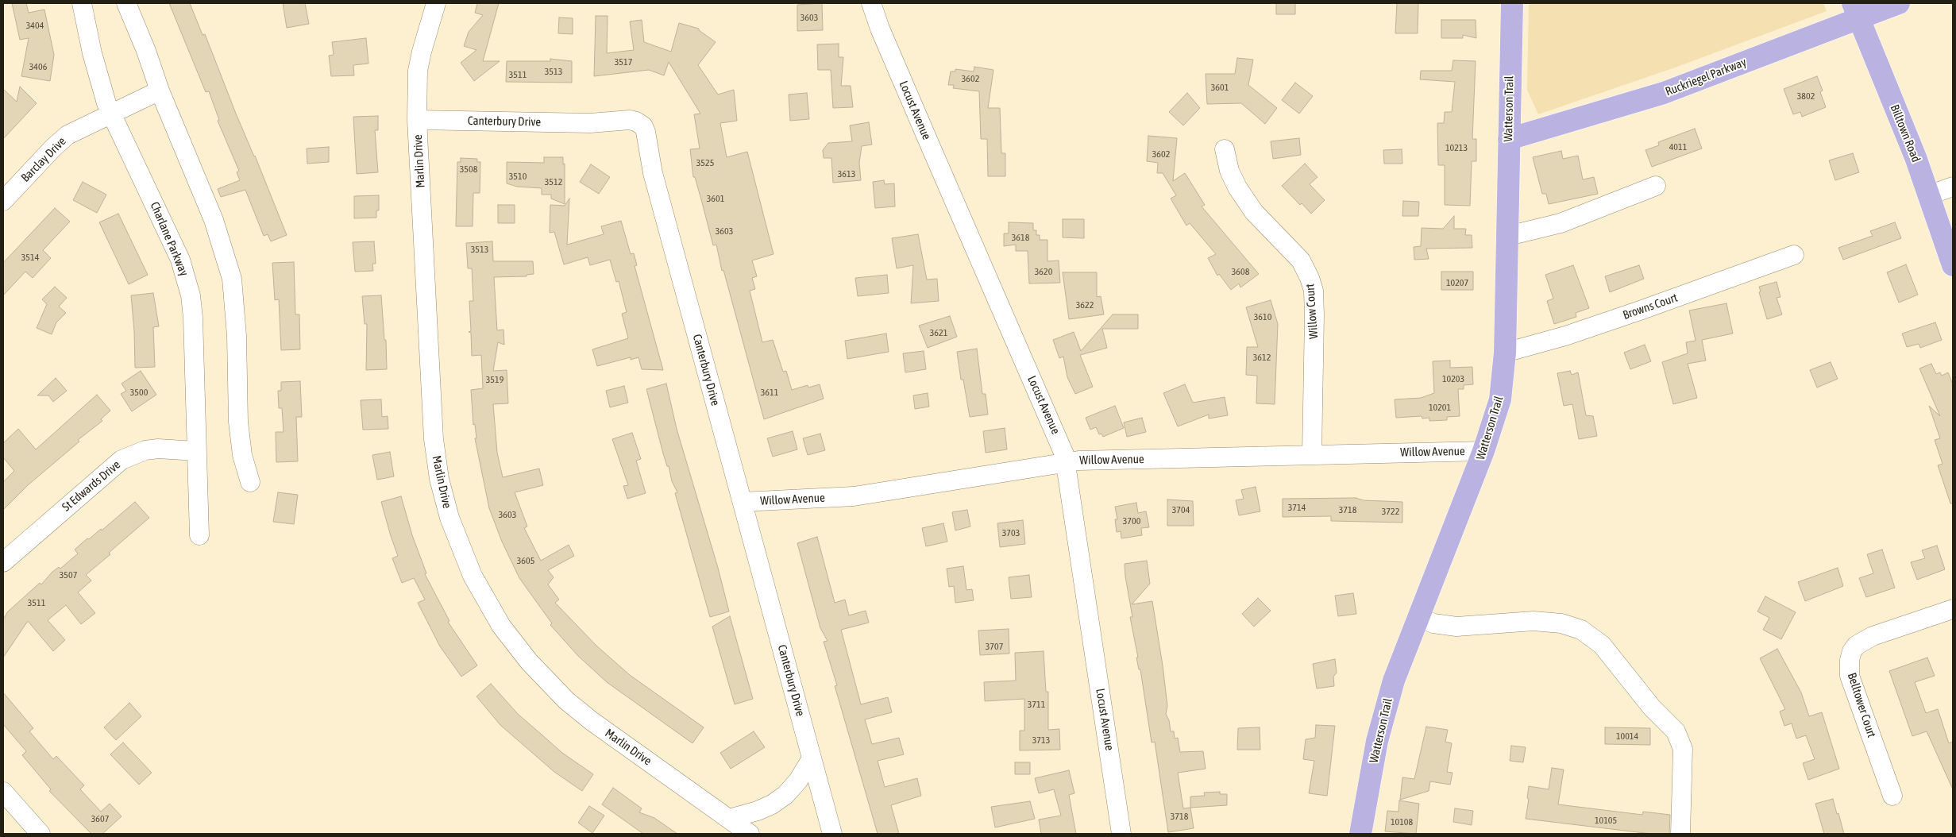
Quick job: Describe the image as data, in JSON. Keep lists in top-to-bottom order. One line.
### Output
{"streets":{"main road":["Ruckriegel Parkway","Watterson Trail","Billtown Road"],"street":["Locust Avenue","Canterbury Drive","Barclay Drive","Marlin Drive","Charlane Parkway","Browns Court","Willow Court","Willow Avenue","St Edwards Drive","Belltower Court"]},"crossings":[["Ruckriegel Parkway","Watterson Trail"],["Ruckriegel Parkway","Billtown Road"],["Watterson Trail","Browns Court"],["Watterson Trail","Willow Avenue"],["Locust Avenue","Willow Avenue"],["Canterbury Drive","Marlin Drive"],["Canterbury Drive","Willow Avenue"],["Barclay Drive","Charlane Parkway"],["Charlane Parkway","St Edwards Drive"],["Willow Court","Willow Avenue"]],"house_numbers":["3603","3404","3517","3406","3513","3511","3602","3601","3802","4011","10213","3602","3525","3508","3613","3510","3512","3601","3603","3618","3513","3514","3620","3608","10207","3622","3610","3621","3612","10203","3519","3500","3611","10201","3714","3704","3718","3722","3603","3700","3703","3605","3507","3511","3707","3711","10014","3713","3718","3607","10105","10108"]}
